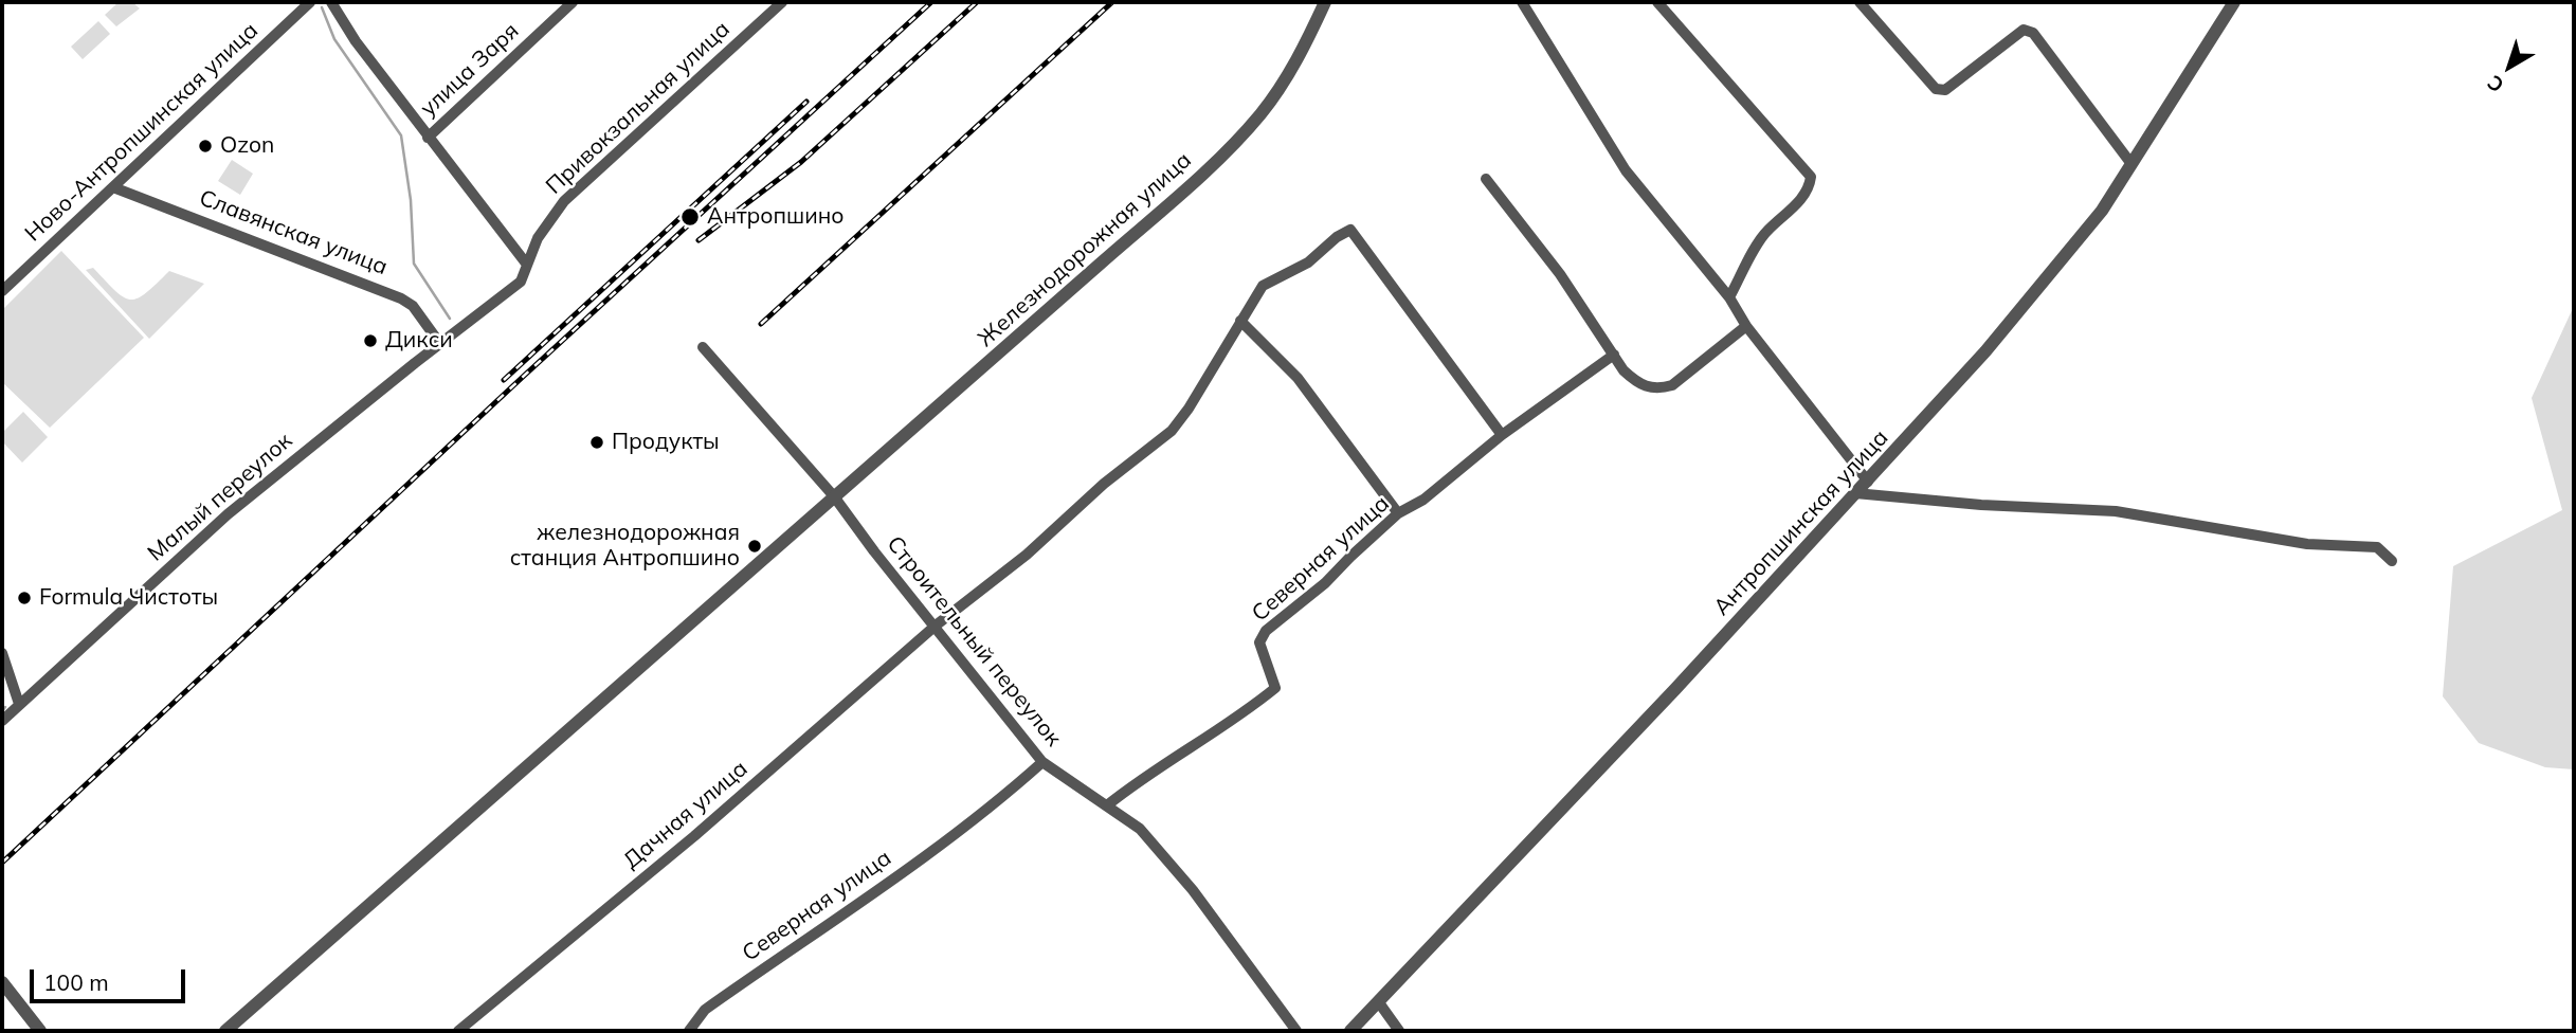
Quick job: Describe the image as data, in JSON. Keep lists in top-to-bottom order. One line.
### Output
{"streets":{"street":["улица Заря","Привокзальная улица","Ново-Антропшинская улица","Славянская улица","Железнодорожная улица","Малый переулок","Антропшинская улица","Северная улица","Строительный переулок","Дачная улица"]},"crossings":[["Привокзальная улица","Славянская улица"],["Привокзальная улица","Малый переулок"],["Ново-Антропшинская улица","Славянская улица"],["Славянская улица","Малый переулок"],["Железнодорожная улица","Строительный переулок"],["Северная улица","Строительный переулок"],["Строительный переулок","Дачная улица"]],"places":["Ozon","Антропшино","Дикси","Продукты","железнодорожная станция Антропшино","Formula Чистоты"],"scale_bar":"100 m","north":"bottom left"}
